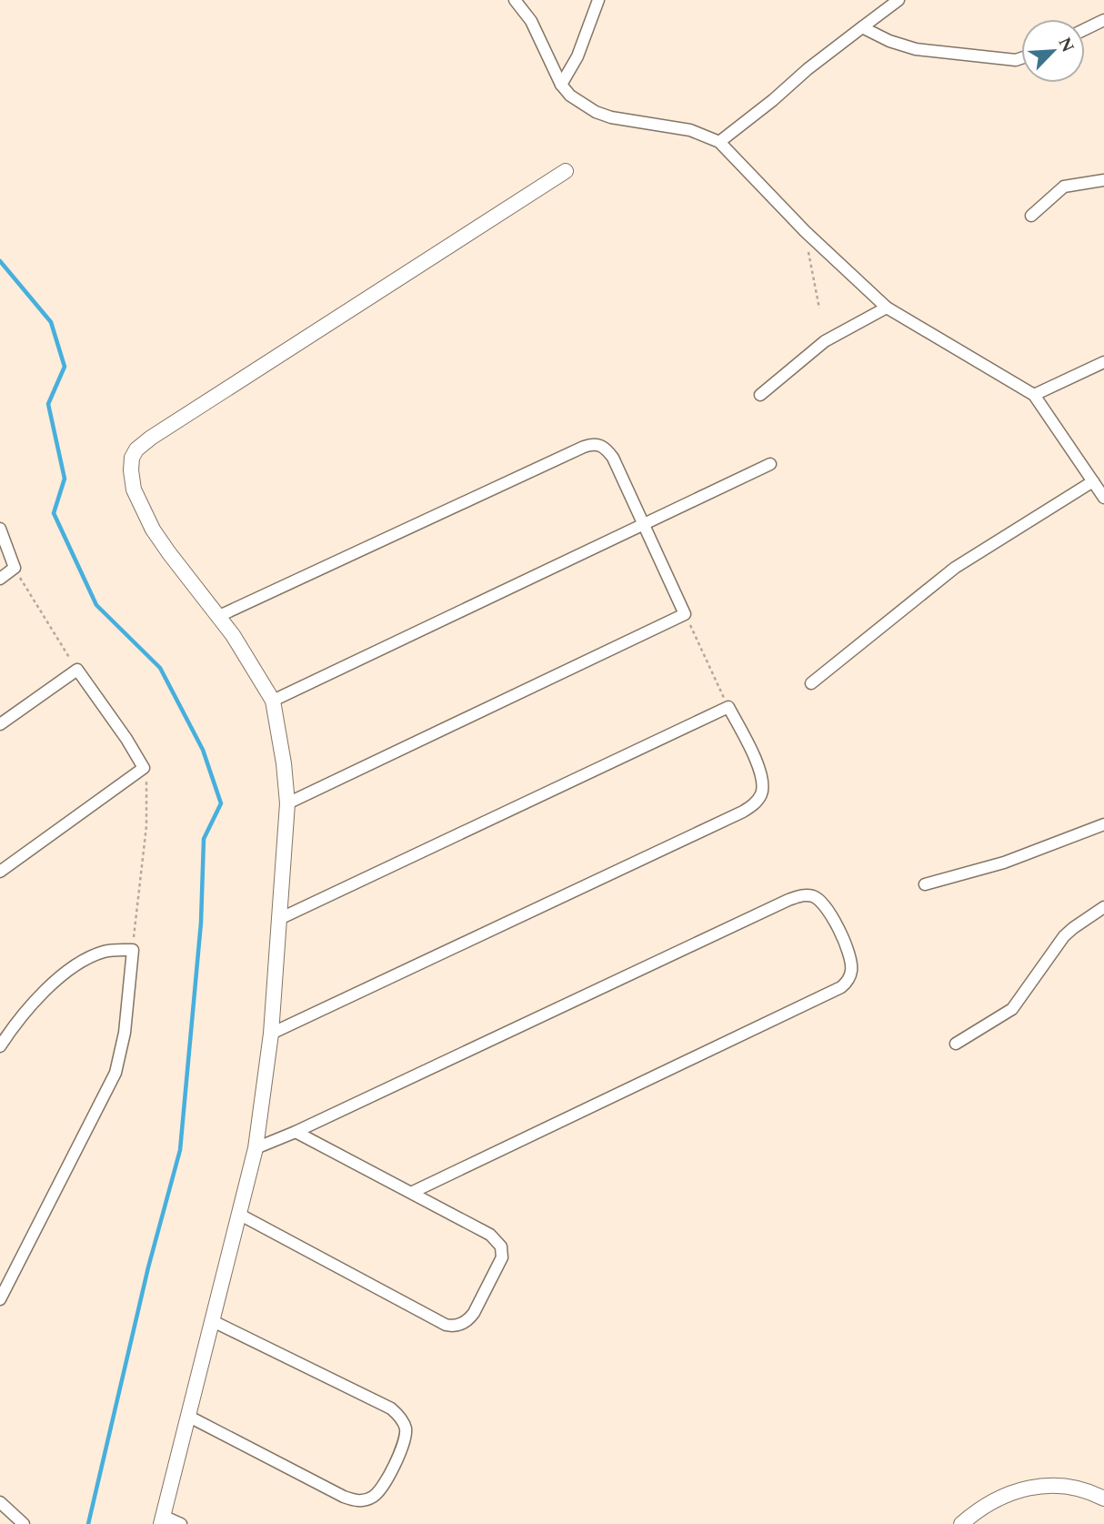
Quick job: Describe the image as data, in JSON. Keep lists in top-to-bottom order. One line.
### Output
{"north":"top right"}
